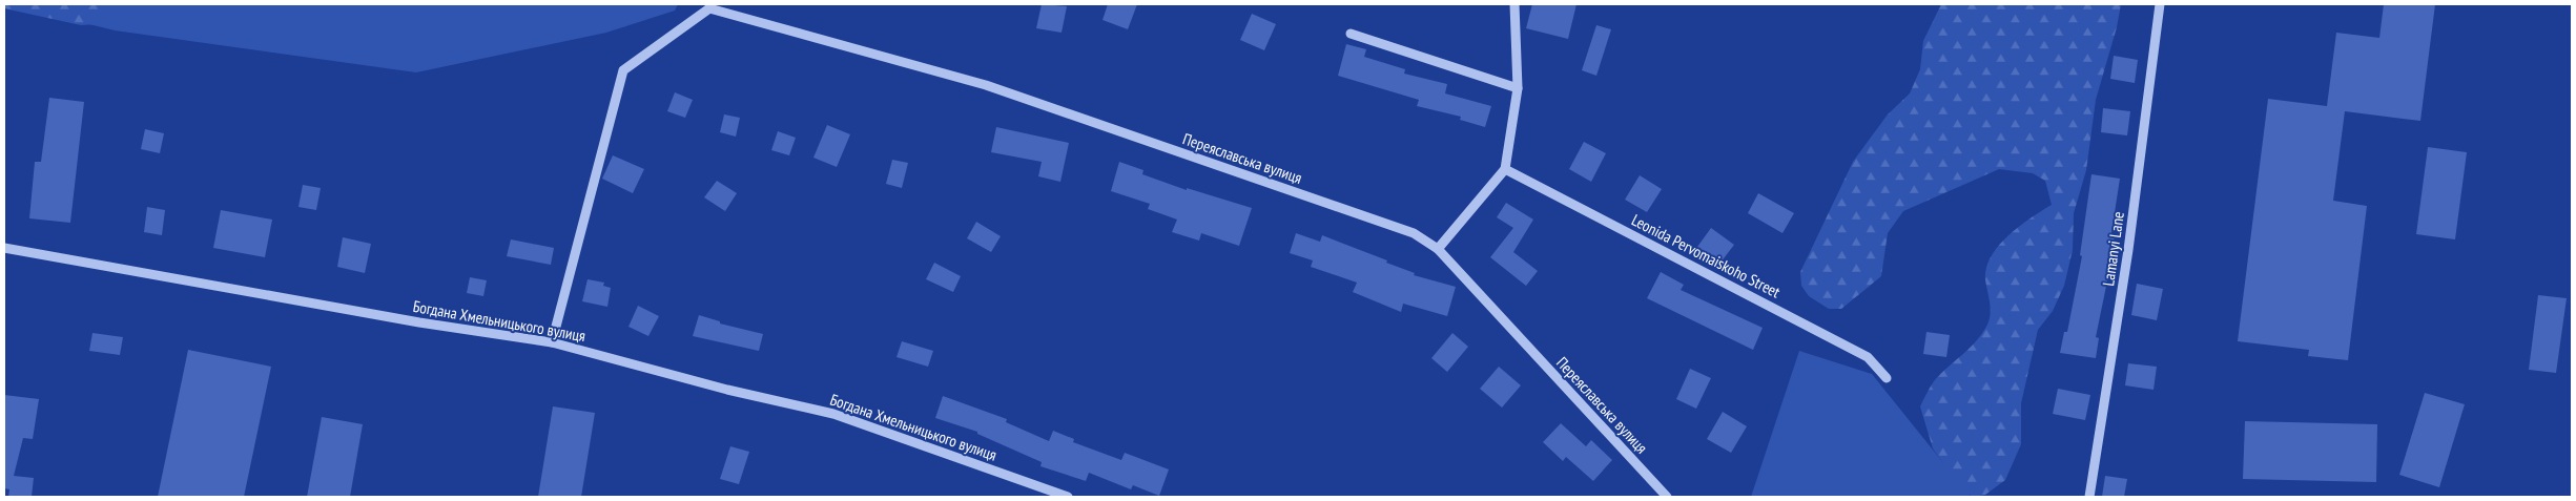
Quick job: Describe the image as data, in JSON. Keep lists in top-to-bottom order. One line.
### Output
{"streets":{"street":["Переяславська вулиця","Lamanyi Lane","Leonida Pervomaiskoho Street","Богдана Хмельницького вулиця"]}}
